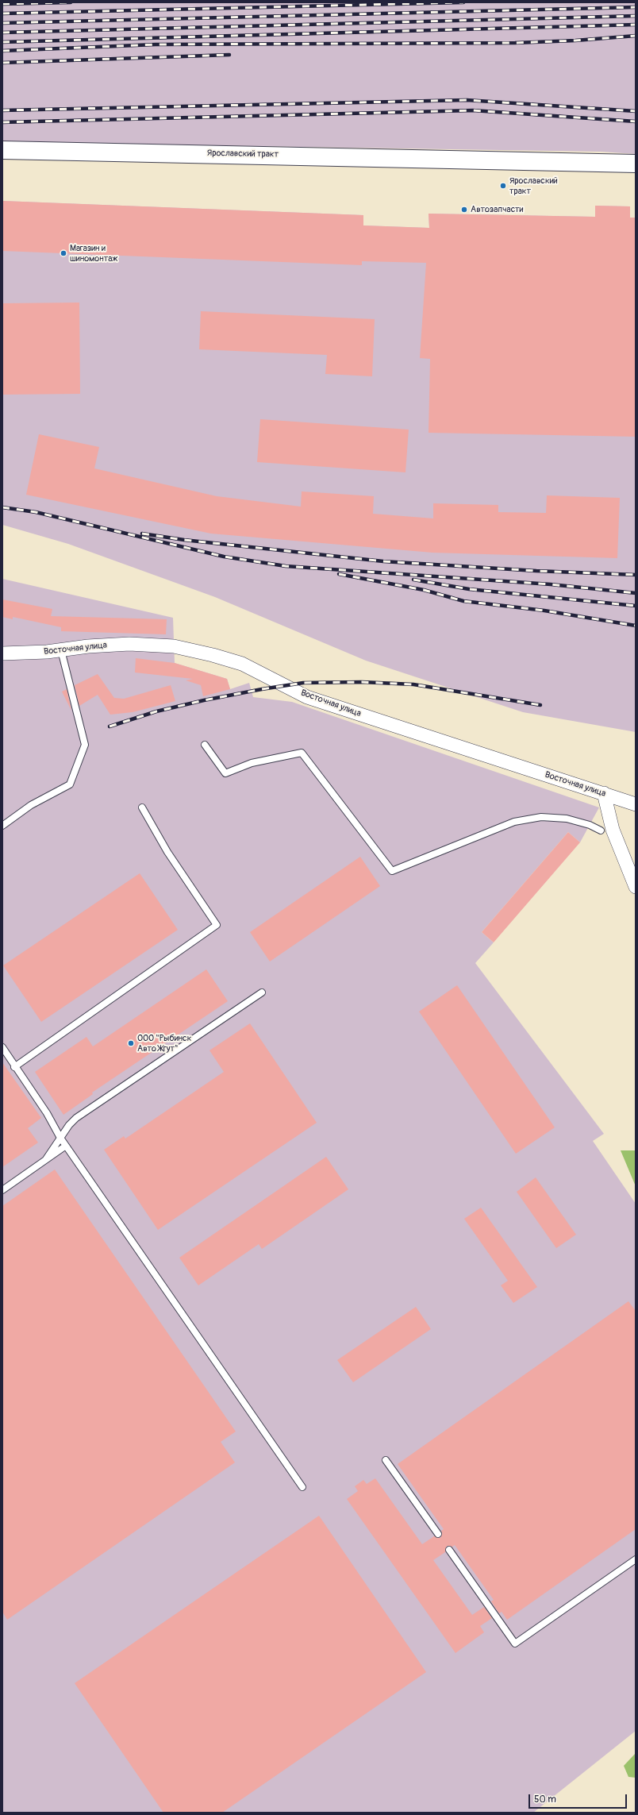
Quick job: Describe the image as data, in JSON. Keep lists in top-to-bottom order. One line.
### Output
{"streets":{"street":["Ярославский тракт","Восточная улица"]},"places":["Ярославский тракт","Автозапчасти","Магазин и шиномонтаж","ООО \"Рыбинск Авто Жгут\""],"scale_bar":"50 m"}
